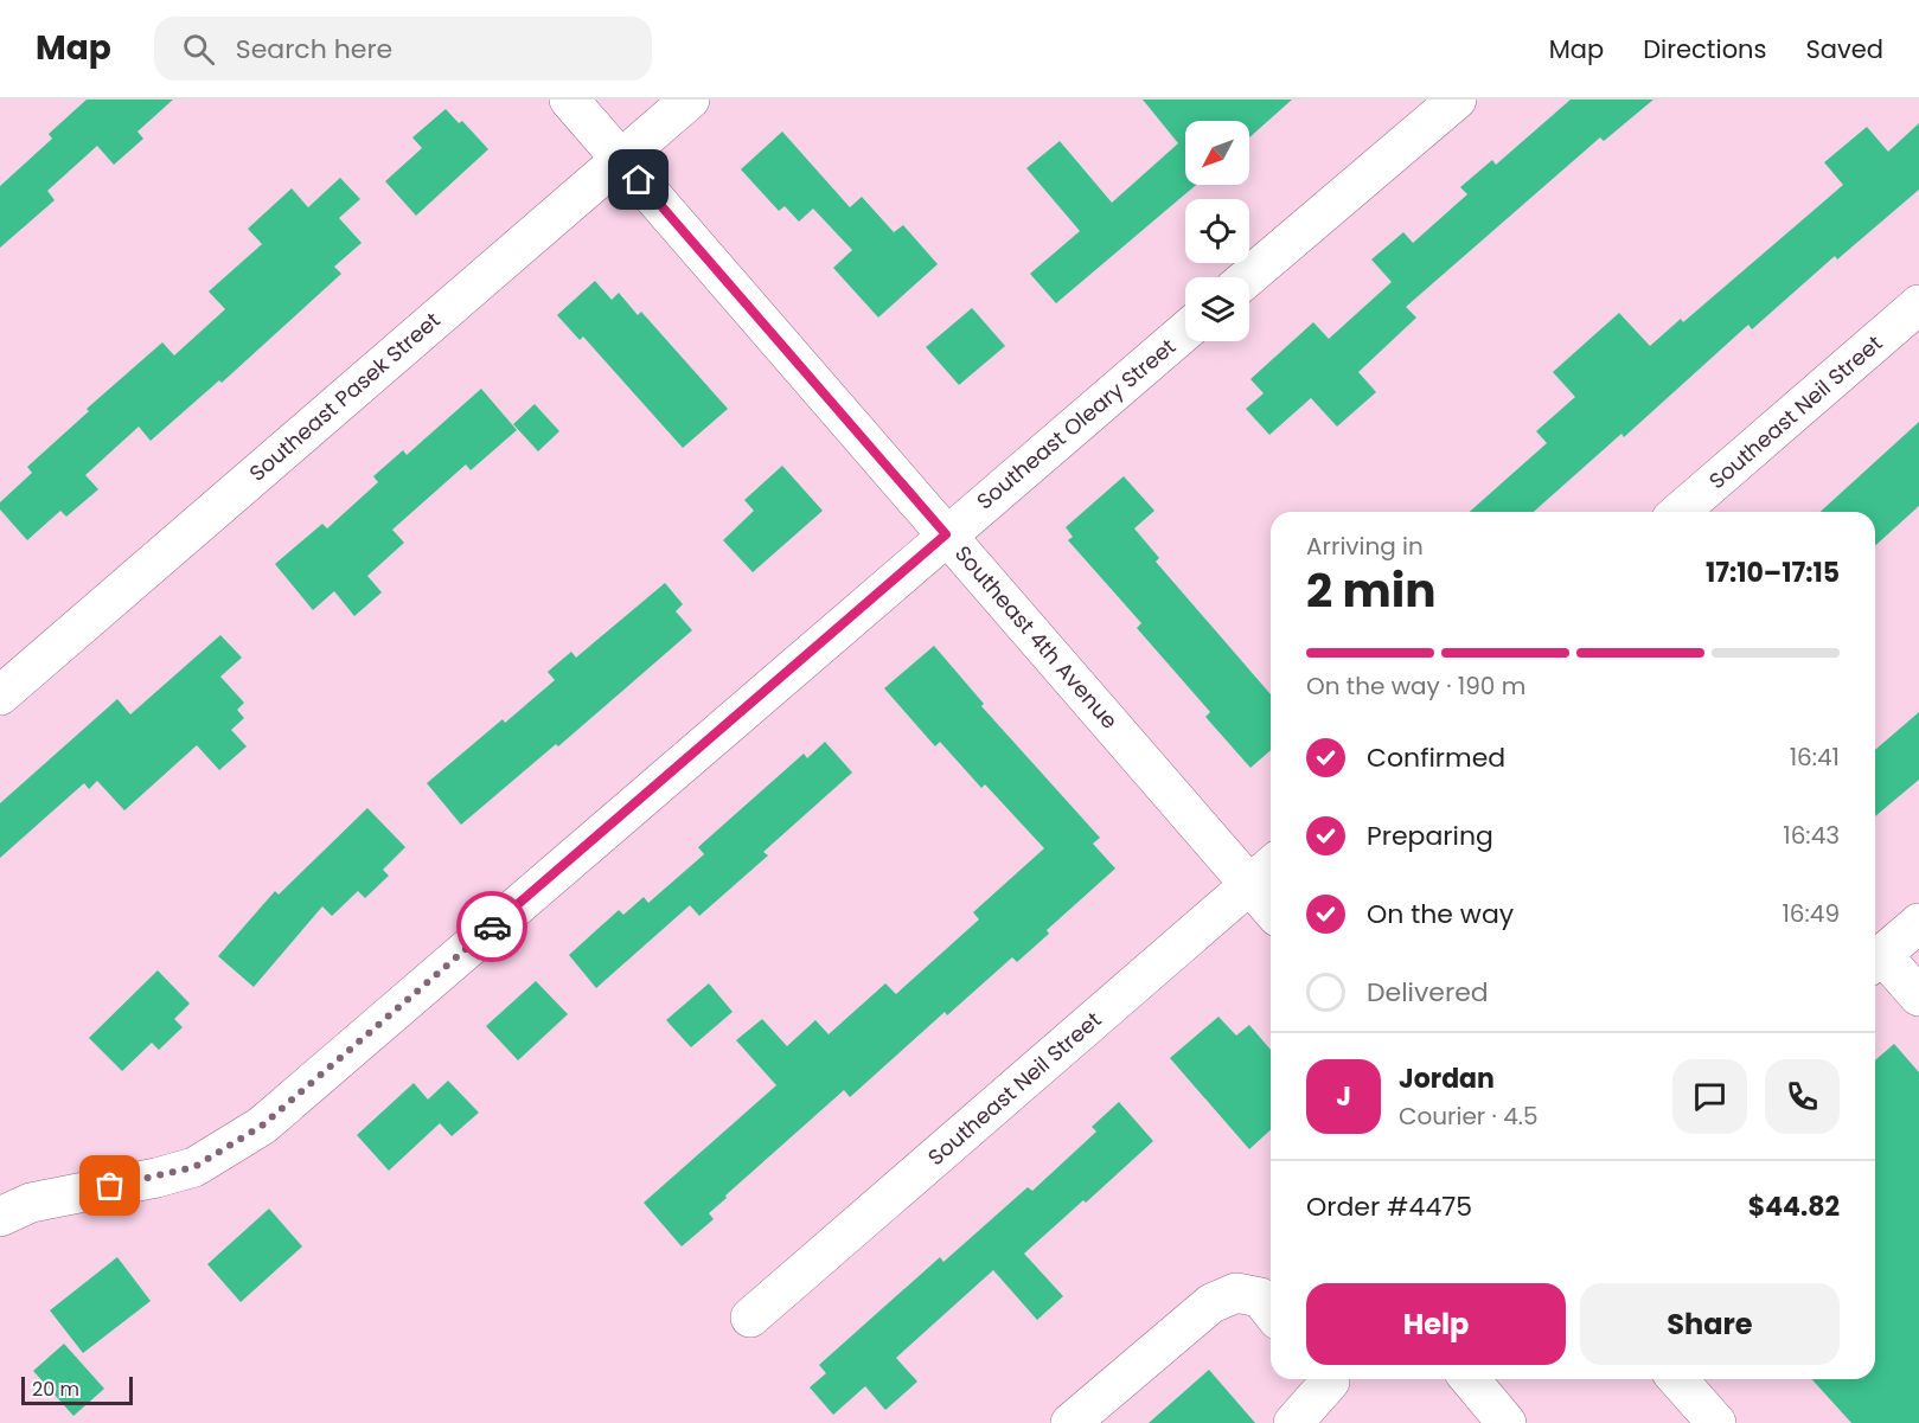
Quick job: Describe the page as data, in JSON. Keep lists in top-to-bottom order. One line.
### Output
{"streets":{"street":["Southeast Pasek Street","Southeast Neil Street","Southeast Oleary Street","Southeast 4th Avenue"]},"crossings":[["Southeast Pasek Street","Southeast 4th Avenue"],["Southeast Neil Street","Southeast 4th Avenue"],["Southeast Oleary Street","Southeast 4th Avenue"]],"scale_bar":"20 m","north":"bottom left","page":{"header":"Map","search":"Search here","nav":["Map","Directions","Saved"],"heading":["2 min","Arriving in","17:10–17:15"],"panel":["Jordan","Courier · 4.5","Order #4475","$44.82"],"bar":"On the way · 190 m","list":[["Confirmed","16:41"],["Preparing","16:43"],["On the way","16:49"],"Delivered"],"round":"J","buttons":["Help","Share"],"scale":"20 m"}}
